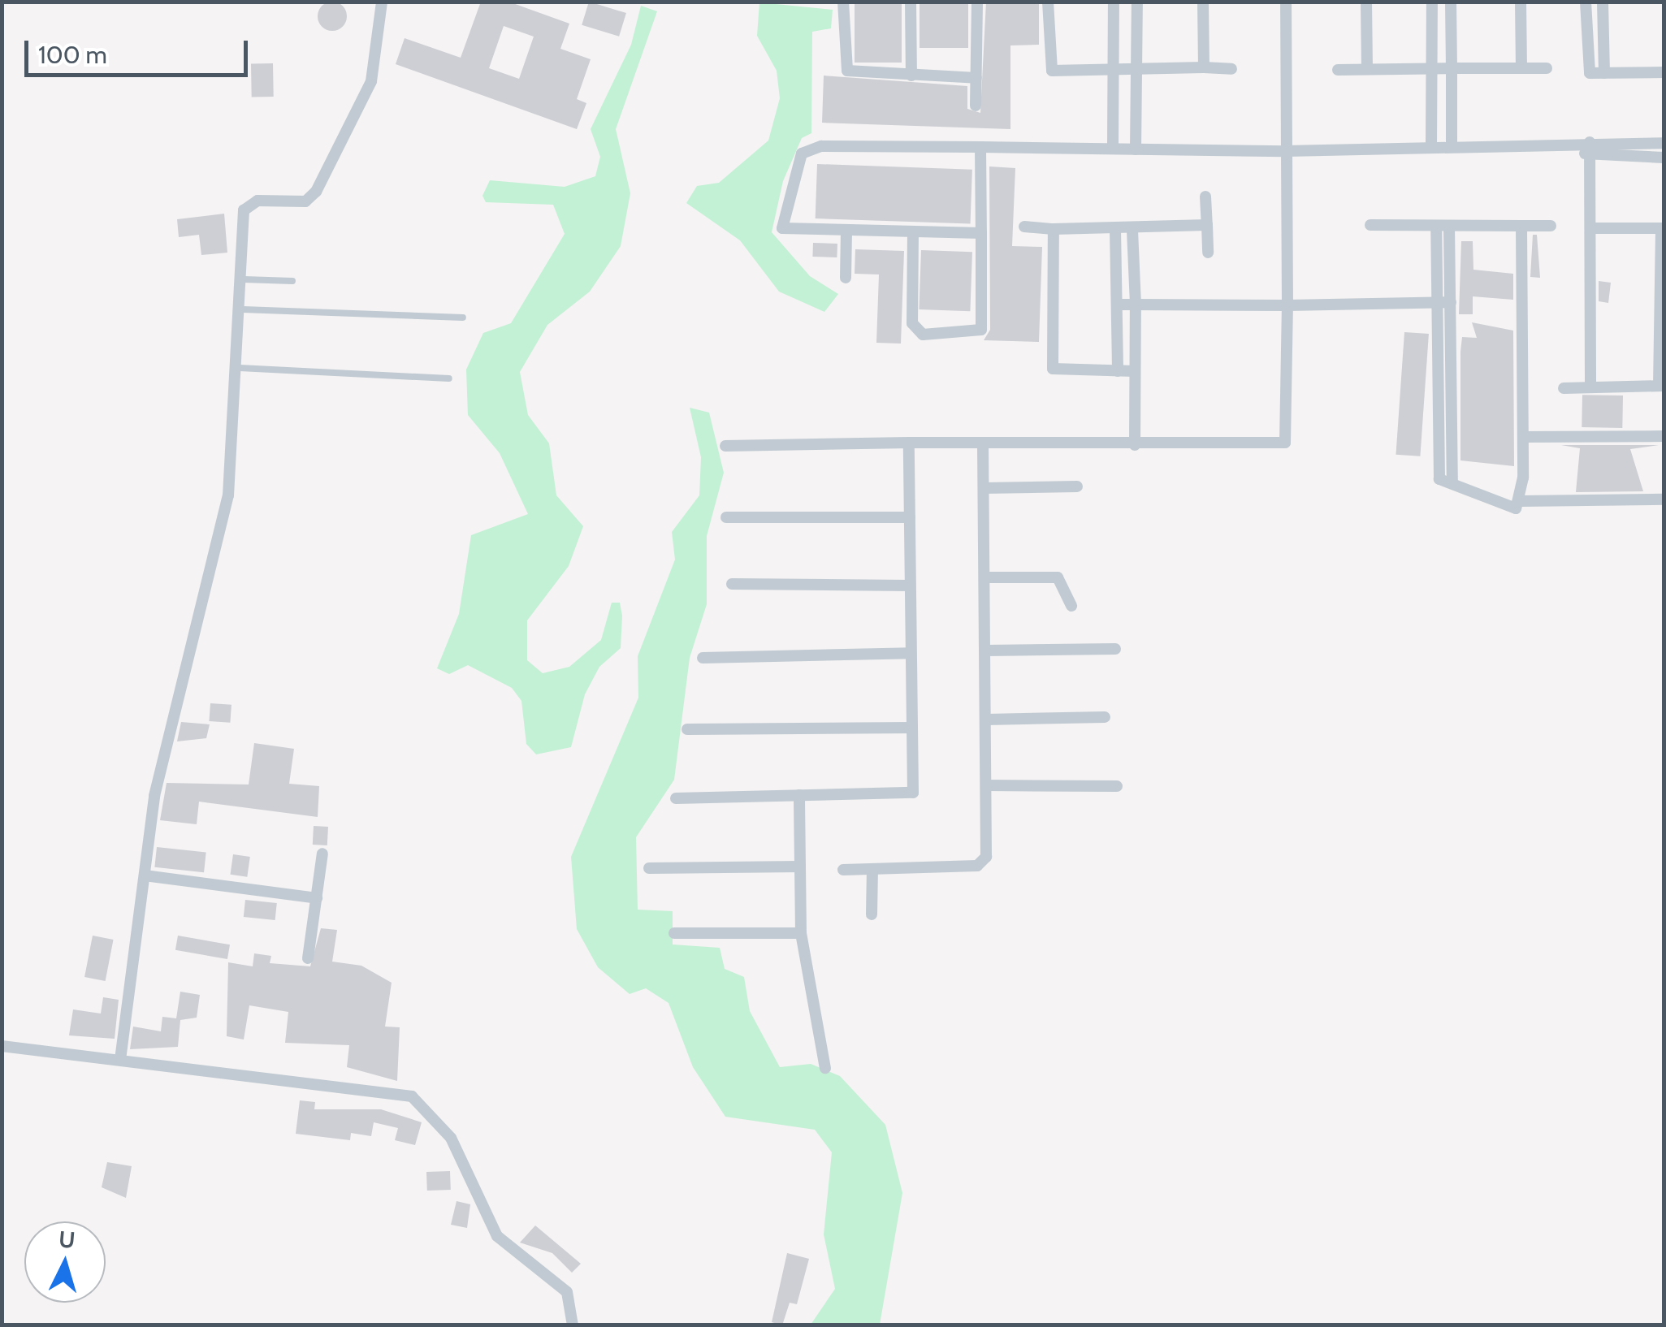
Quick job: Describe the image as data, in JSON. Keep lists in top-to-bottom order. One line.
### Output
{"scale_bar":"100 m","north":"top"}
